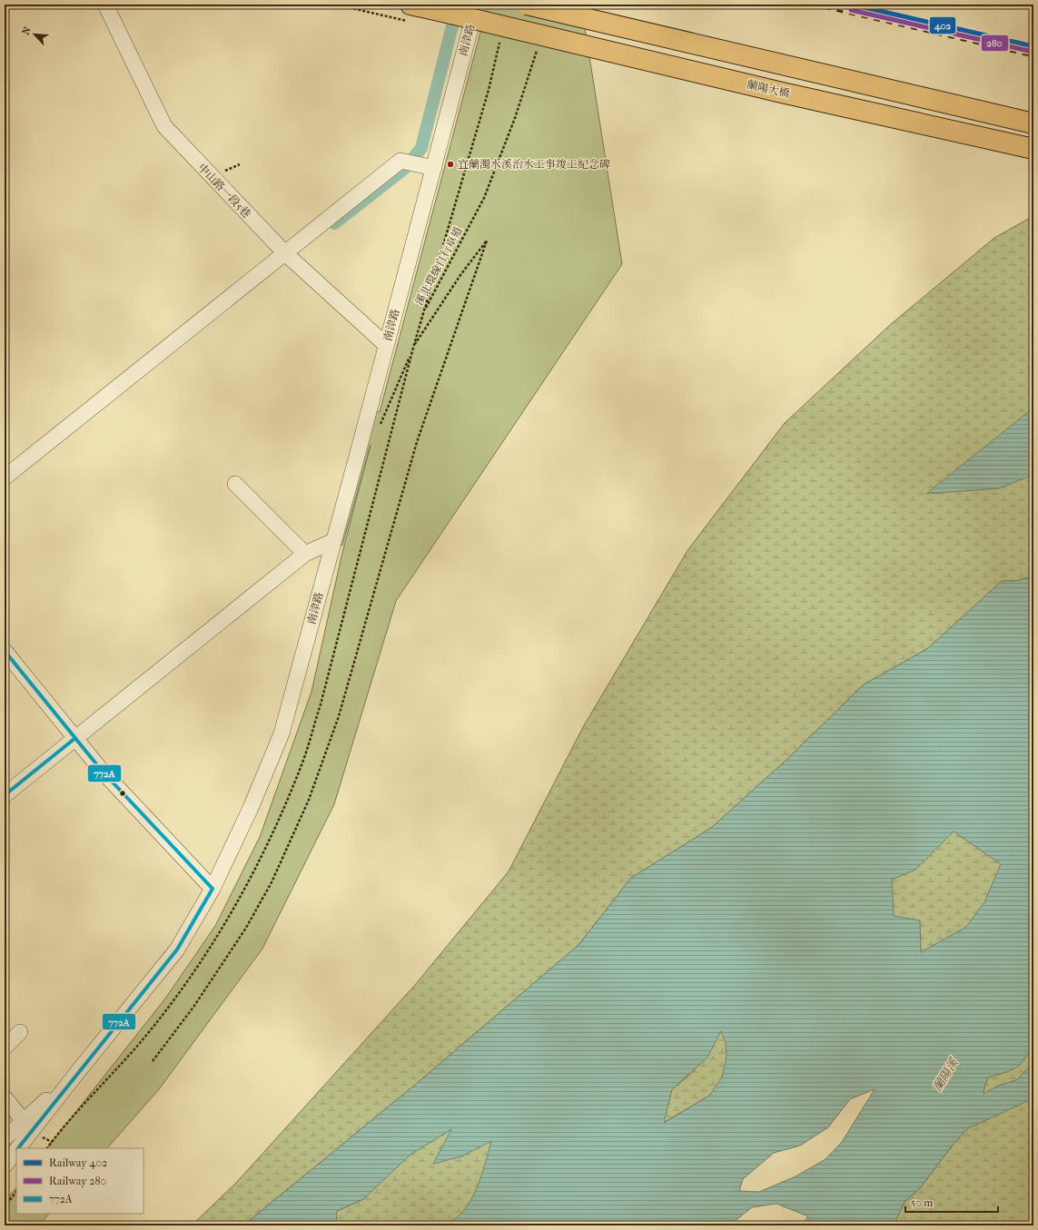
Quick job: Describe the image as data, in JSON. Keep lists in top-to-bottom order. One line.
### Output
{"streets":{"main road":["蘭陽大橋"],"street":["南津路","中山路一段5巷"],"path":["溪北環線自行車道"]},"crossings":[["南津路","中山路一段5巷"],["蘭陽大橋","溪北環線自行車道"]],"water":["蘭陽溪"],"places":["宜蘭濁水溪治水工事竣工紀念碑"],"lines":["rail line 402","rail line 280","transit line 772A"],"legend":["Railway 402","Railway 280","772A"],"scale_bar":"50 m","north":"top left"}
